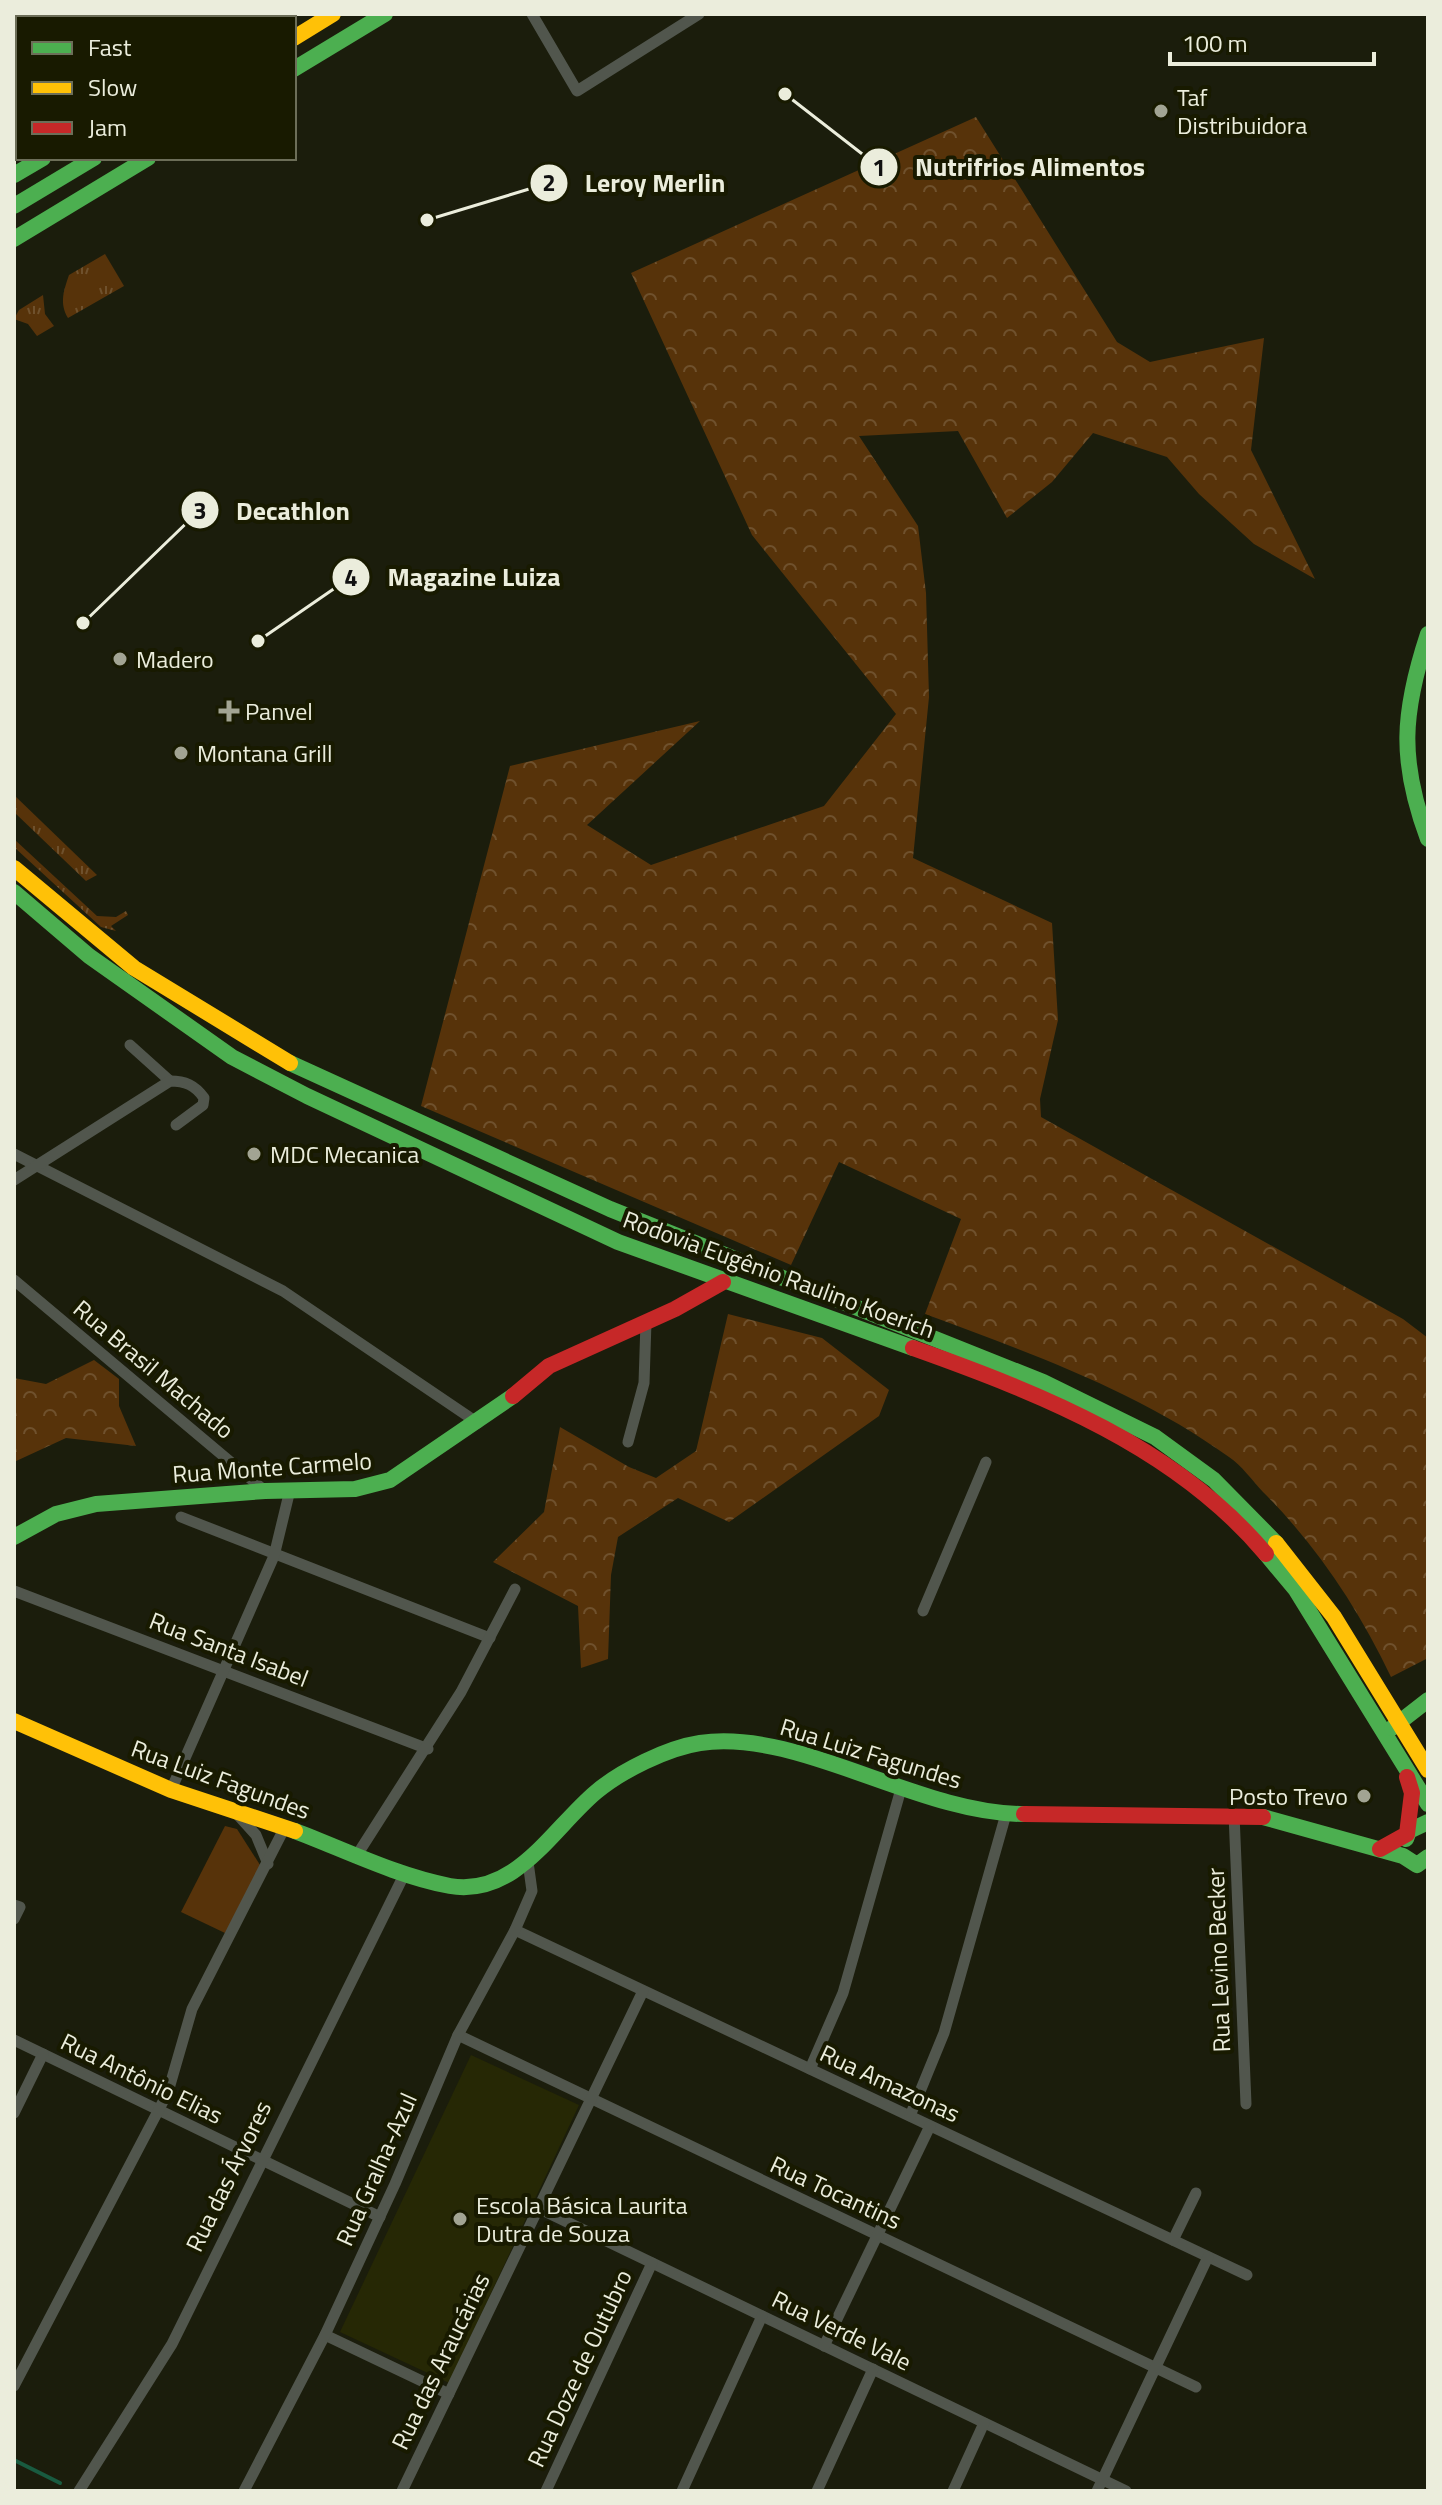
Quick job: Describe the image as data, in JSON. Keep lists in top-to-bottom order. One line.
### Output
{"streets":{"main road":["Rodovia Eugênio Raulino Koerich","Rua Monte Carmelo","Rua Luiz Fagundes"],"street":["Rua Brasil Machado","Rua Santa Isabel","Rua Levino Becker","Rua Antônio Elias","Rua Amazonas","Rua Gralha-Azul","Rua das Árvores","Rua Tocantins","Rua Verde Vale","Rua das Araucárias","Rua Doze de Outubro"]},"crossings":[["Rodovia Eugênio Raulino Koerich","Rua Monte Carmelo"],["Rua Brasil Machado","Rua Monte Carmelo"],["Rua Luiz Fagundes","Rua Levino Becker"],["Rua Luiz Fagundes","Rua Gralha-Azul"],["Rua Luiz Fagundes","Rua das Árvores"],["Rua Antônio Elias","Rua Gralha-Azul"],["Rua Antônio Elias","Rua das Árvores"],["Rua Amazonas","Rua Gralha-Azul"],["Rua Amazonas","Rua das Araucárias"],["Rua Gralha-Azul","Rua Tocantins"],["Rua Tocantins","Rua das Araucárias"],["Rua Verde Vale","Rua das Araucárias"],["Rua Verde Vale","Rua Doze de Outubro"]],"places":{"other":["Nutrifrios Alimentos","Taf Distribuidora","Leroy Merlin","Decathlon","Magazine Luiza","Madero","Montana Grill","MDC Mecanica","Posto Trevo","Escola Básica Laurita Dutra de Souza"],"health":["Panvel"]},"legend":["Fast","Slow","Jam"],"scale_bar":"100 m"}
